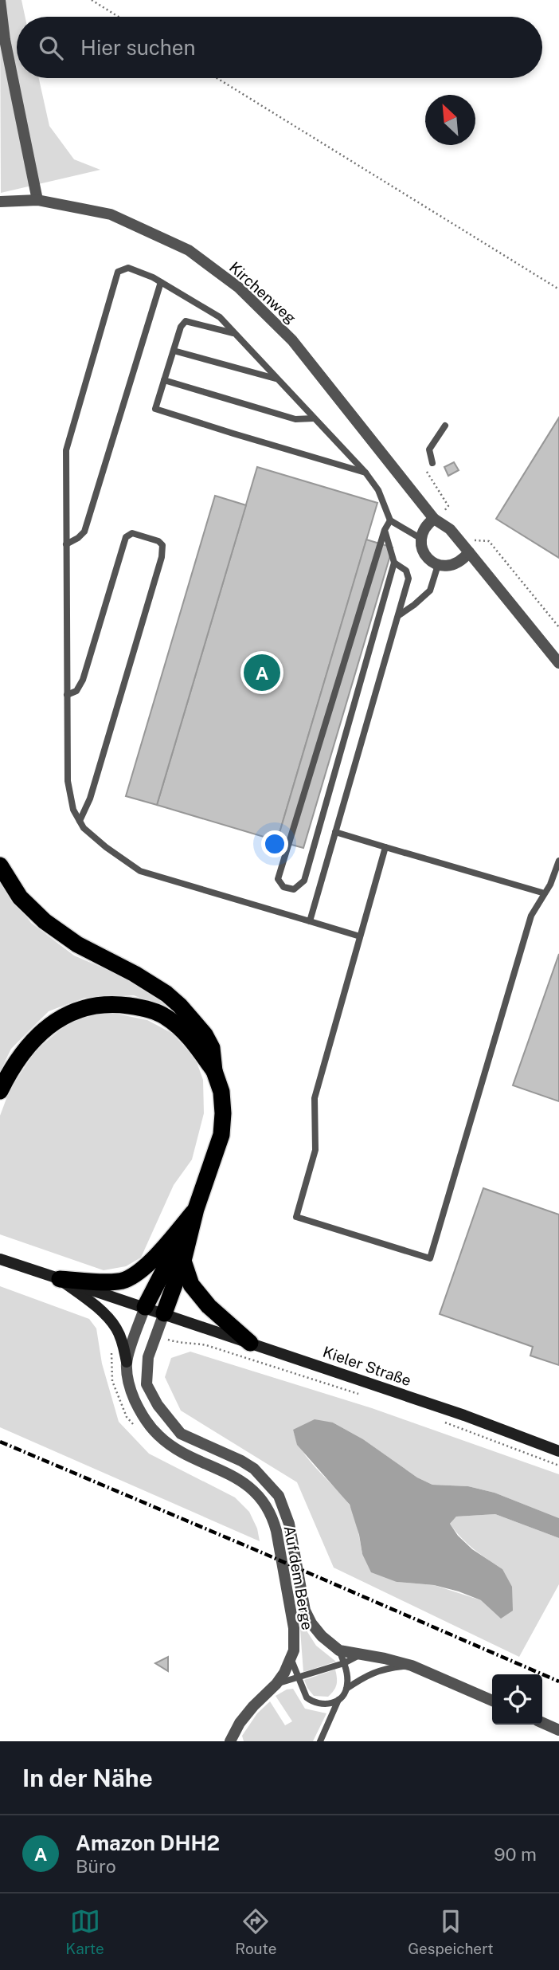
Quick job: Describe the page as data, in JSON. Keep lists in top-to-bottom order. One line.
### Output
{"streets":{"main road":["Kieler Straße"],"street":["Kirchenweg","Auf dem Berge"]},"crossings":[["Kieler Straße","Auf dem Berge"]],"north":"top left","page":{"search":"Hier suchen","pins":"A","heading":"In der Nähe","list":[{"mark":"A","name":"Amazon DHH2","note":"Büro","value":"90 m"}],"nav":["Karte","Route","Gespeichert"]}}
